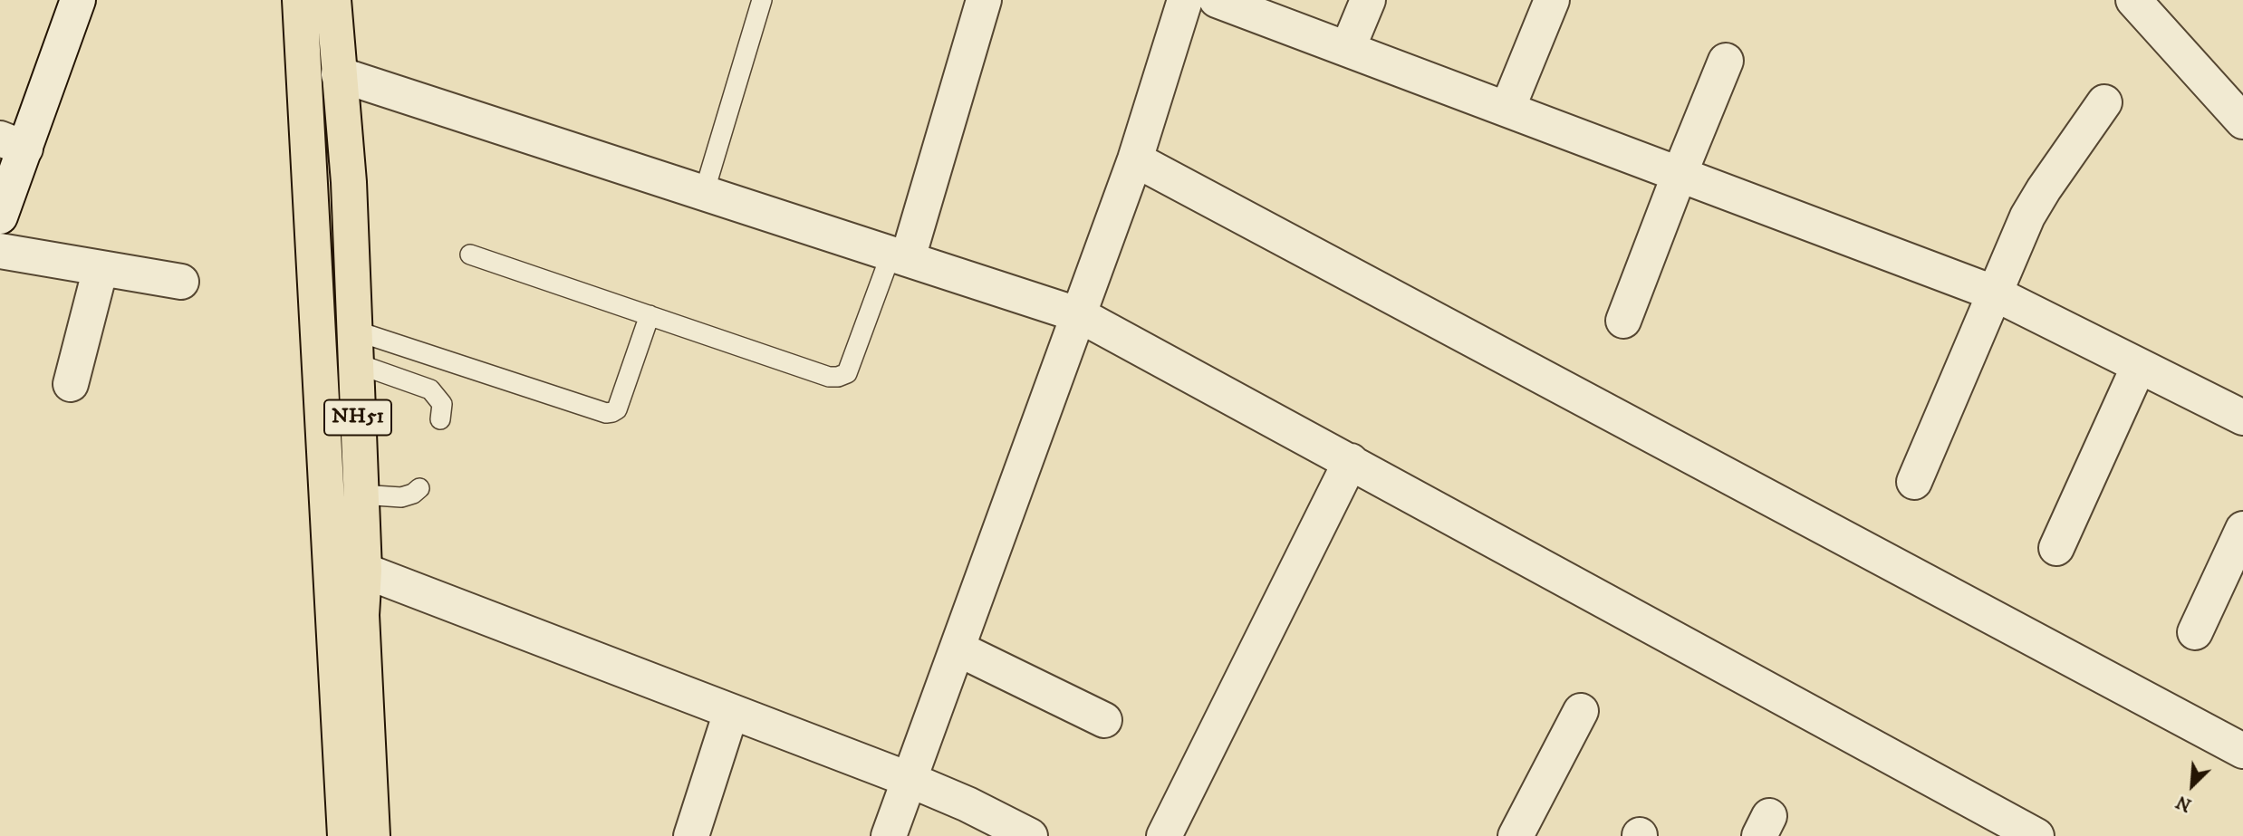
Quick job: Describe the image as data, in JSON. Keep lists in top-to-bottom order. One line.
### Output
{"streets":{"highway":["NH51"]},"north":"bottom left"}
